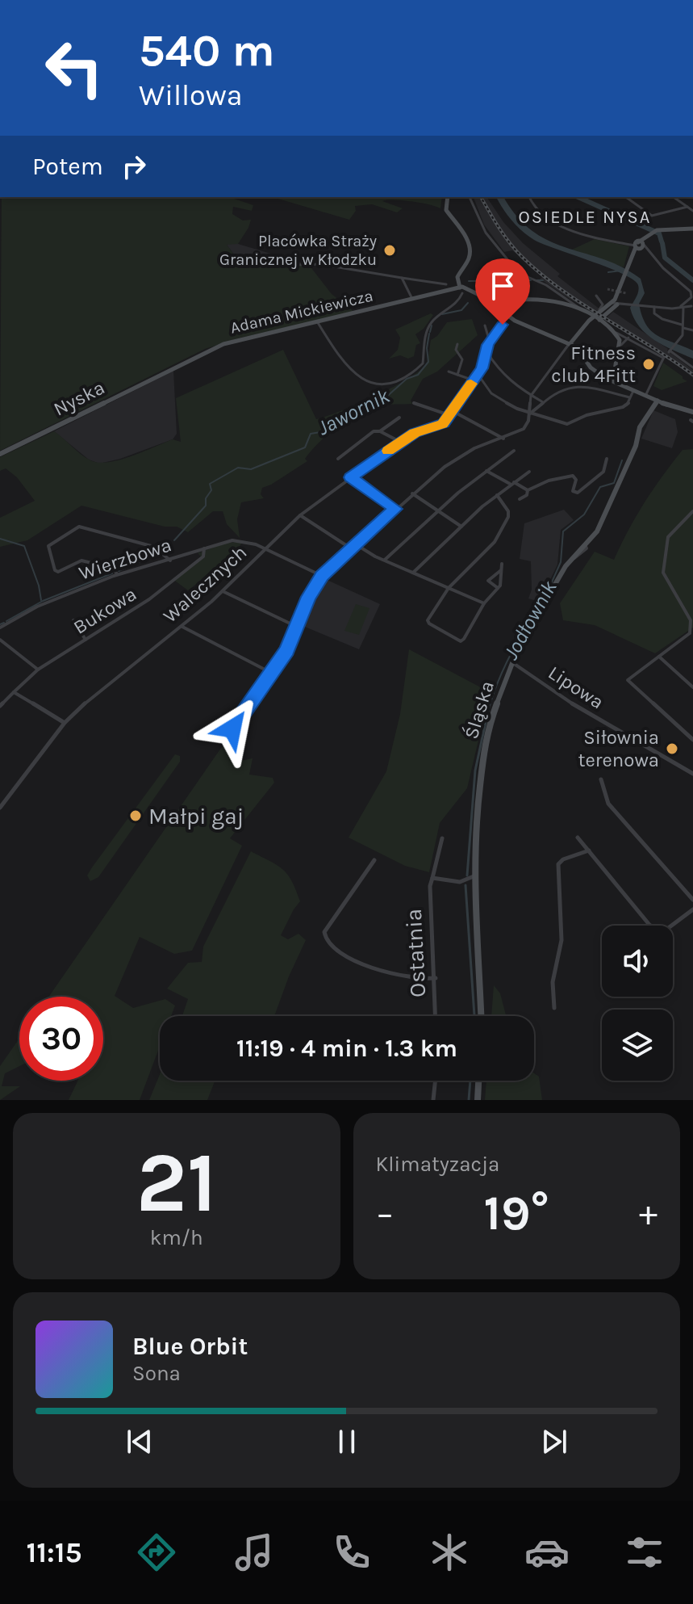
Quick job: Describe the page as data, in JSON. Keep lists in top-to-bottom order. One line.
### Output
{"streets":{"street":["Adama Mickiewicza","Nyska","Wierzbowa","Walecznych","Bukowa","Lipowa","Śląska","Ostatnia"]},"crossings":[["Adama Mickiewicza","Nyska"],["Wierzbowa","Walecznych"],["Wierzbowa","Bukowa"],["Lipowa","Śląska"]],"districts":["OSIEDLE NYSA"],"water":["Jawornik","Jodłownik"],"places":["Placówka Straży Granicznej w Kłodzku","Fitness club 4Fitt","Siłownia terenowa","Małpi gaj"],"page":{"turn":["540 m","Willowa"],"then":"Potem","limit":"30","trip":"11:19 · 4 min · 1.3 km","tile":[["21","km/h"],"Klimatyzacja"],"heat":["−","19°","+"],"song":["Blue Orbit","Sona"],"tabs":"11:15"}}
